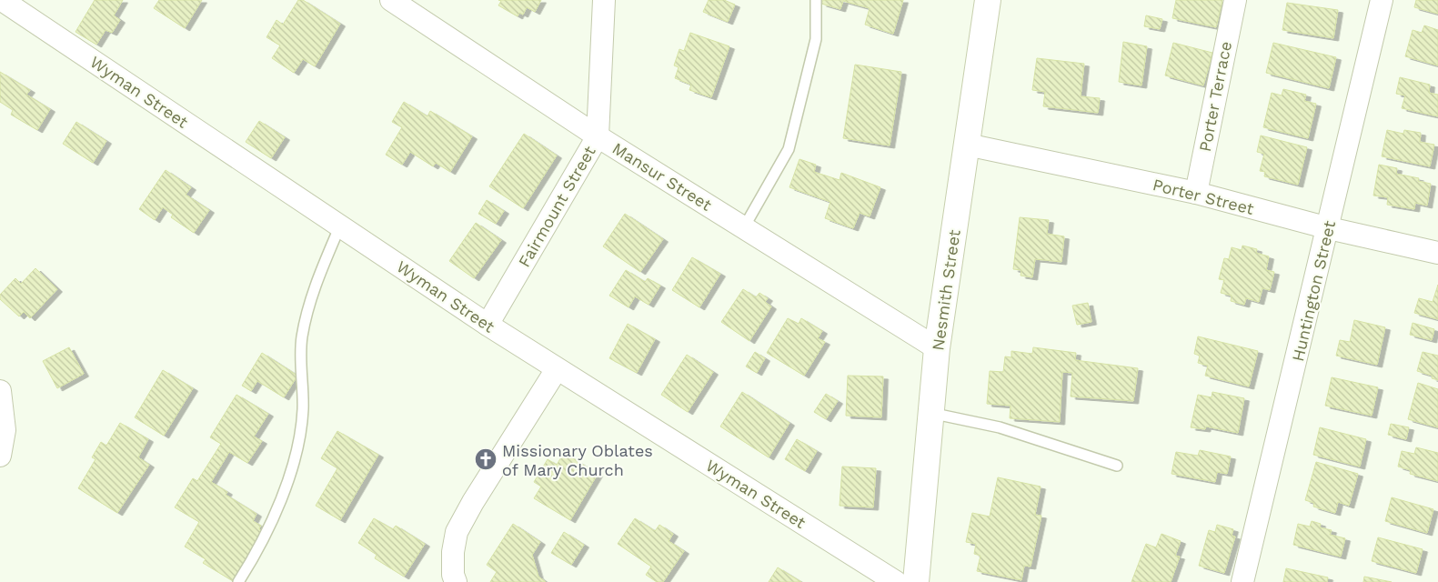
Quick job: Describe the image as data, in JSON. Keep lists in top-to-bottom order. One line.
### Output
{"streets":{"main road":["Nesmith Street"],"street":["Wyman Street","Porter Terrace","Mansur Street","Porter Street","Fairmount Street","Huntington Street"]},"crossings":[["Wyman Street","Fairmount Street"],["Porter Terrace","Porter Street"],["Mansur Street","Fairmount Street"],["Mansur Street","Nesmith Street"],["Porter Street","Nesmith Street"],["Porter Street","Huntington Street"]],"places":{"church":["Missionary Oblates of Mary Church"]}}
